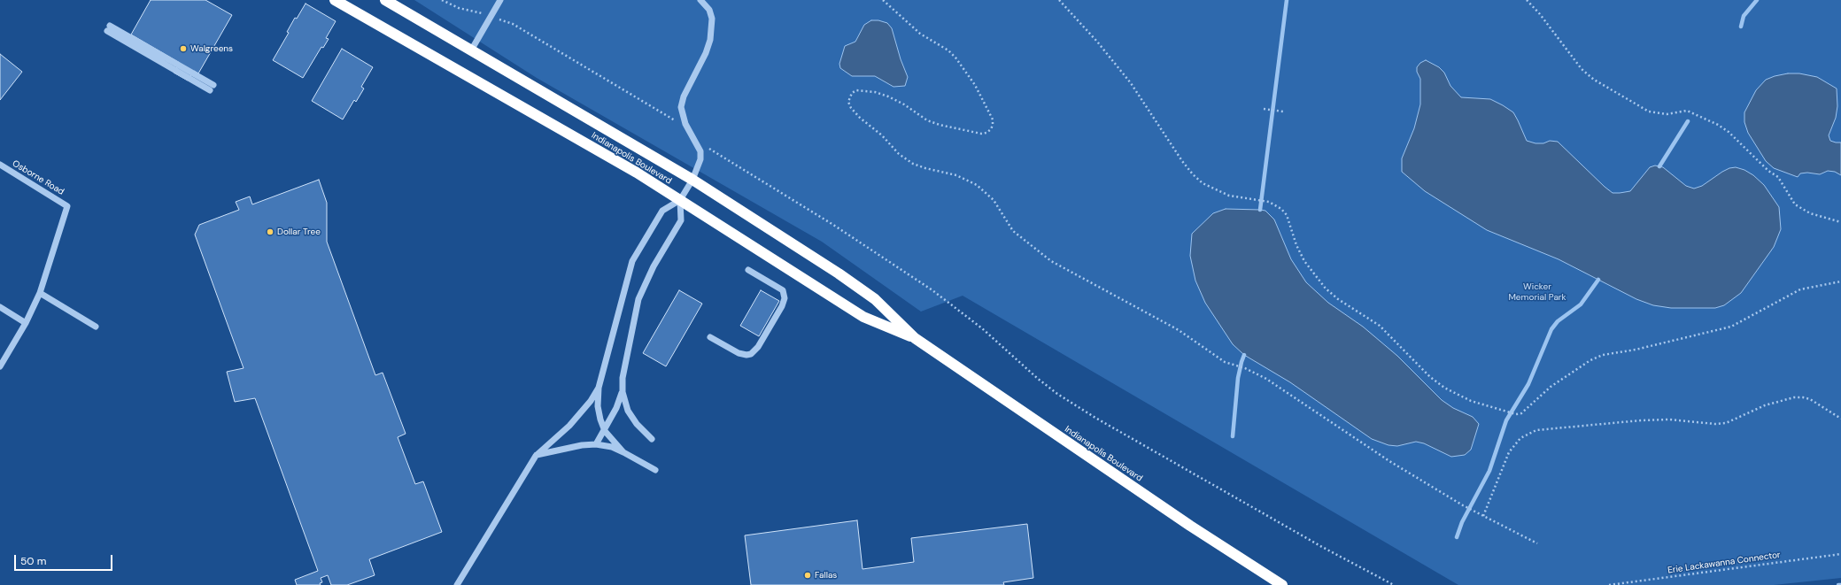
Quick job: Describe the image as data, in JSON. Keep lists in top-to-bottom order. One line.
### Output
{"streets":{"highway":["Indianapolis Boulevard"],"lane":["Osborne Road"],"path":["Erie Lackawanna Connector"]},"parks":["Wicker Memorial Park"],"places":["Walgreens","Dollar Tree","Fallas"],"scale_bar":"50 m"}
